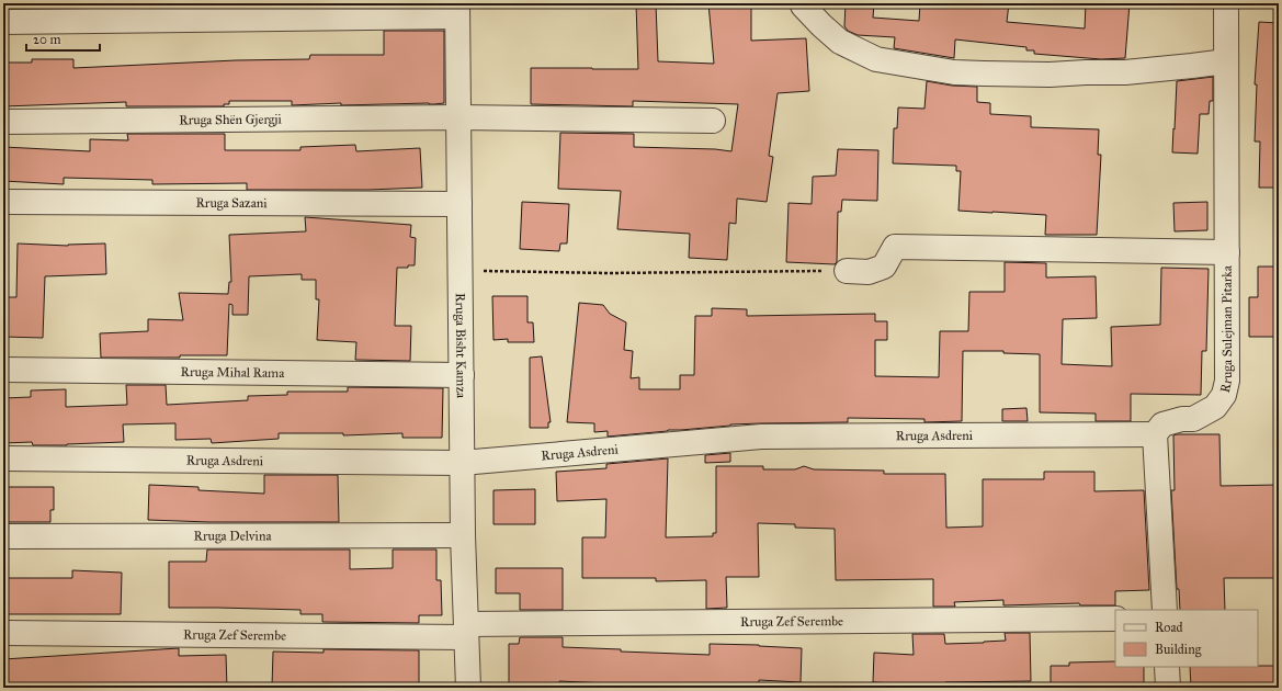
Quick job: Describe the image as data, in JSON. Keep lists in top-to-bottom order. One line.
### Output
{"streets":{"street":["Rruga Shën Gjergji","Rruga Sazani","Rruga Sulejman Pitarka","Rruga Bisht Kamza","Rruga Mihal Rama","Rruga Asdreni","Rruga Delvina","Rruga Zef Serembe"]},"crossings":[["Rruga Shën Gjergji","Rruga Bisht Kamza"],["Rruga Sazani","Rruga Bisht Kamza"],["Rruga Sulejman Pitarka","Rruga Asdreni"],["Rruga Bisht Kamza","Rruga Mihal Rama"],["Rruga Bisht Kamza","Rruga Asdreni"],["Rruga Bisht Kamza","Rruga Delvina"],["Rruga Bisht Kamza","Rruga Zef Serembe"]],"legend":["Road","Building"],"scale_bar":"20 m"}
